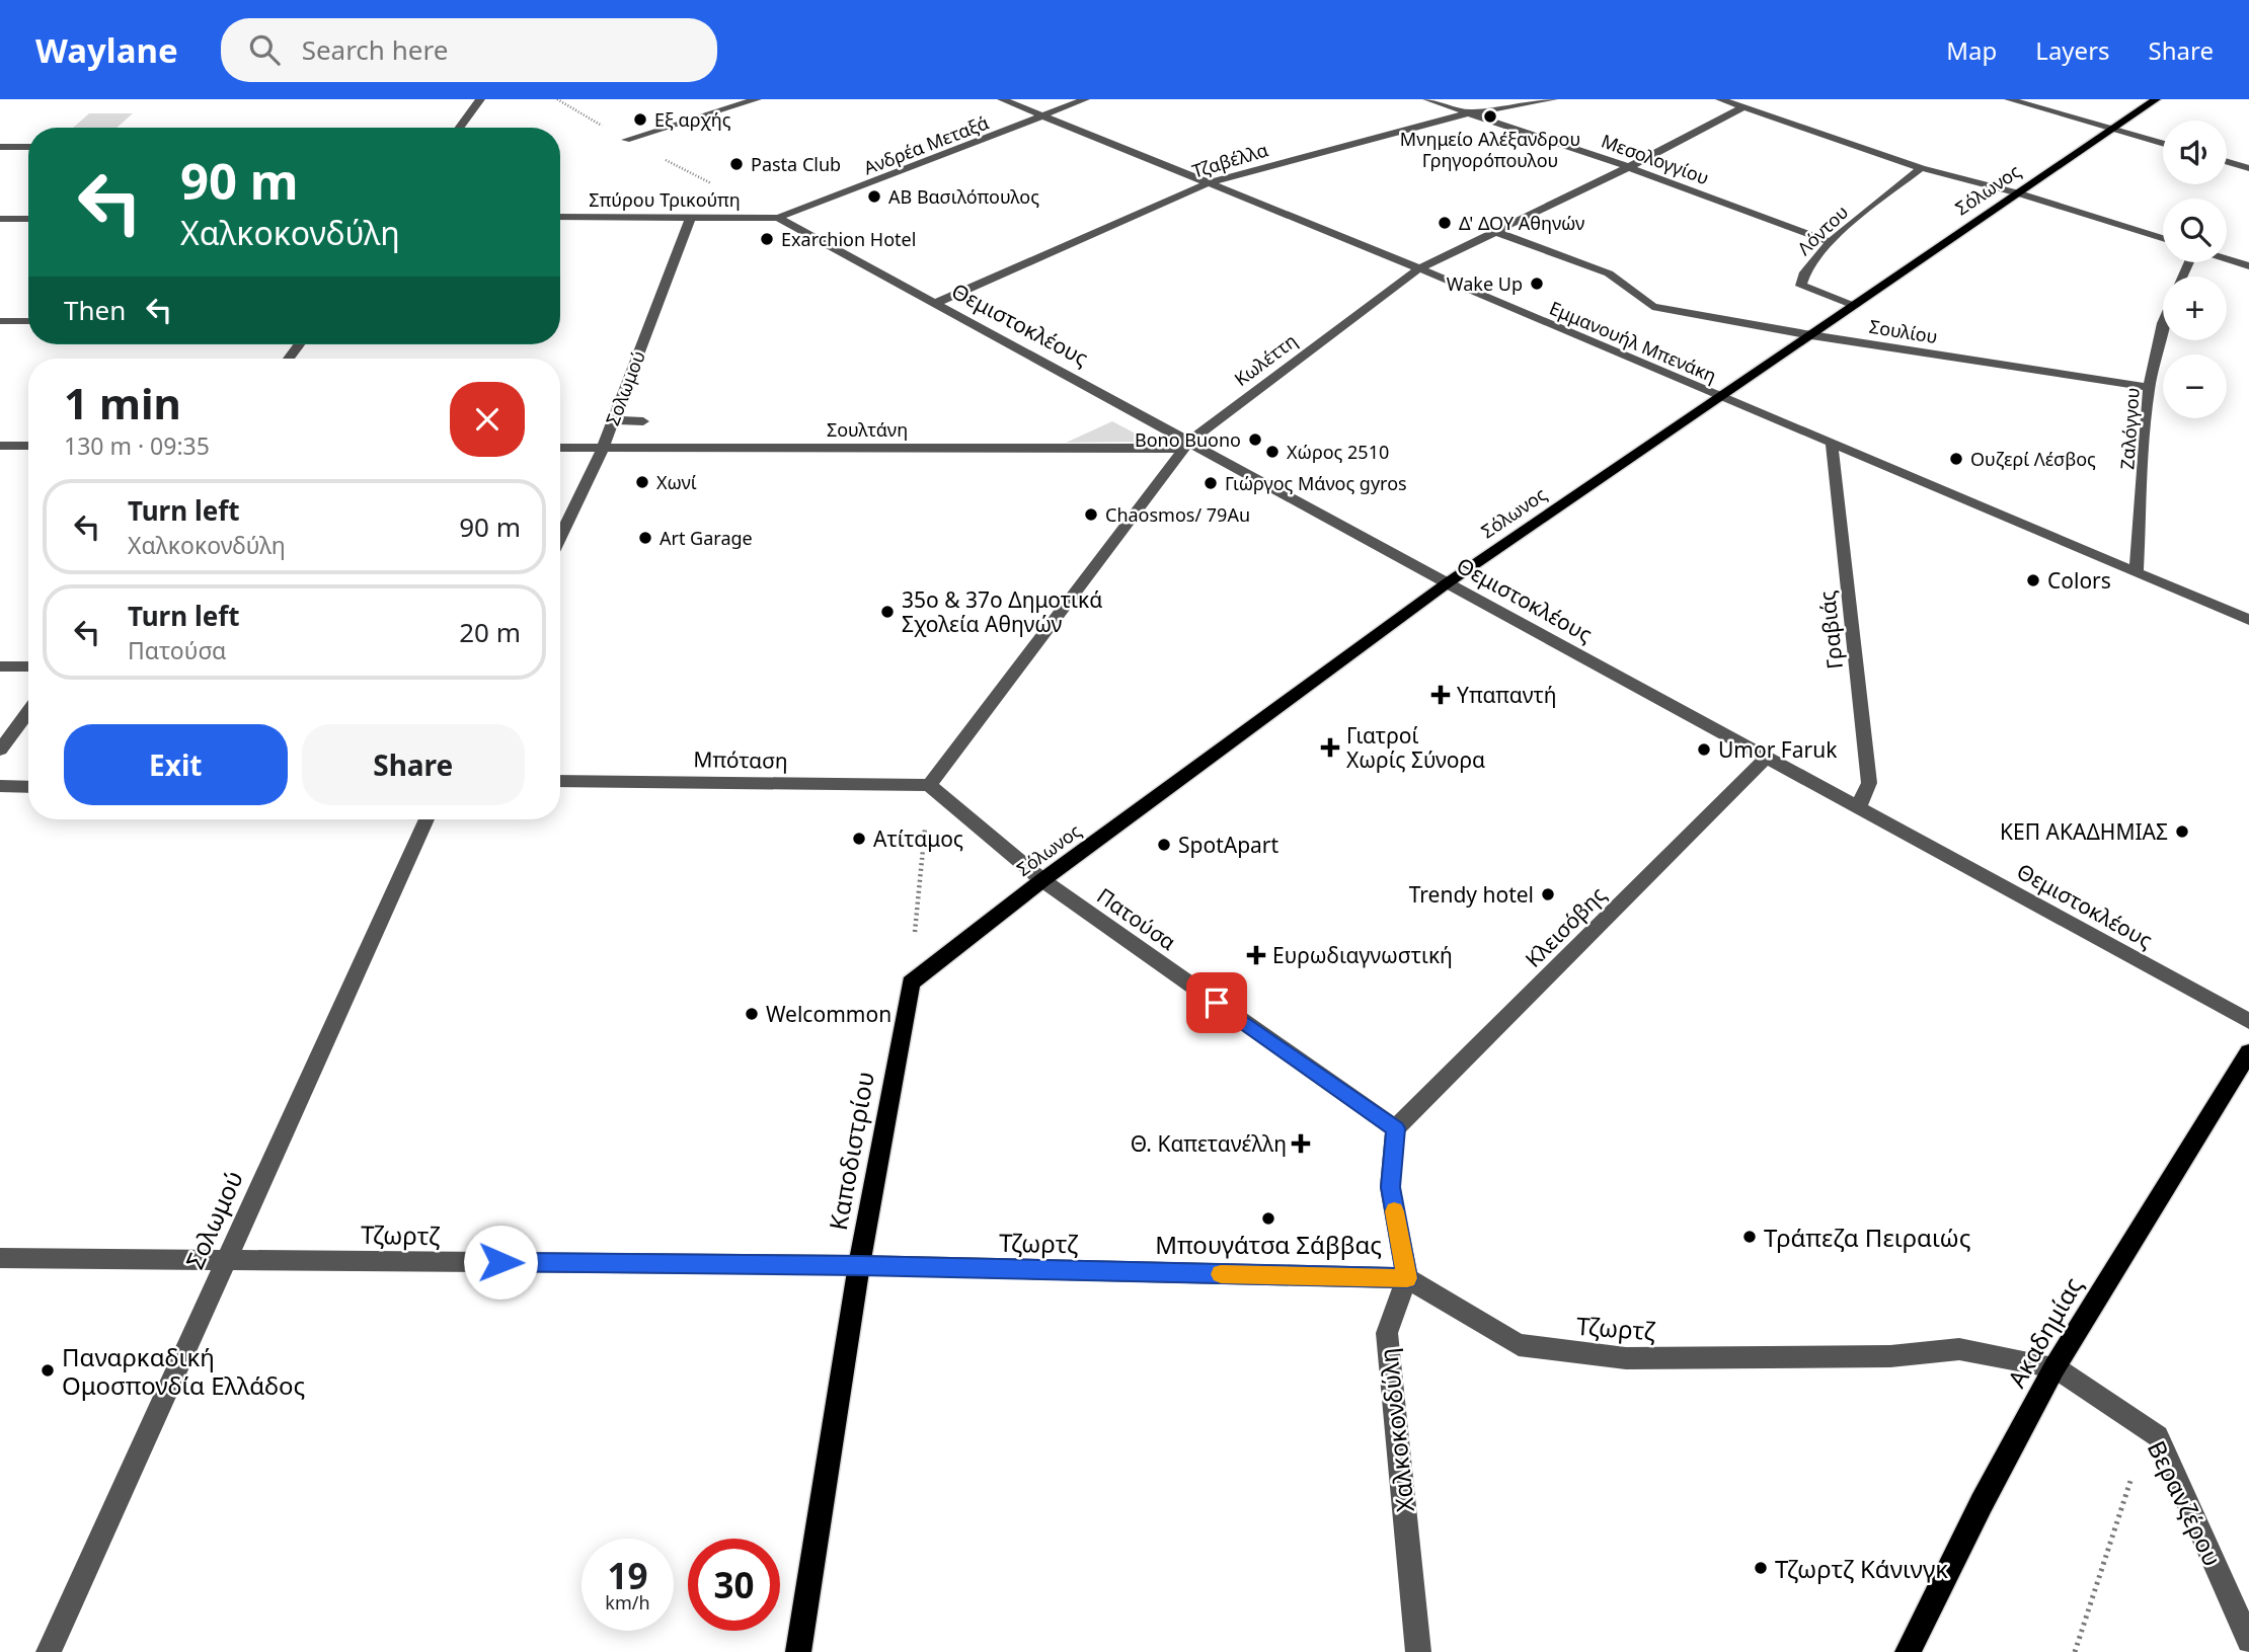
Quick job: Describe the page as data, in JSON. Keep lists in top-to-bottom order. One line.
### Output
{"streets":{"main road":["Σόλωνος","Καποδιστρίου","Ακαδημίας"],"street":["Ανδρέα Μεταξά","Μεσολογγίου","Τζαβέλλα","Σπύρου Τρικούπη","Λόντου","Θεμιστοκλέους","Σουλίου","Εμμανουήλ Μπενάκη","Κωλέττη","Σολωμού","Ζαλόγγου","Σουλτάνη","Γραβιάς","Μπόταση","Πατούσα","Κλεισόβης","Τζωρτζ","Χαλκοκονδύλη","Βερανζέρου"]},"crossings":[["Ανδρέα Μεταξά","Σπύρου Τρικούπη"],["Ανδρέα Μεταξά","Θεμιστοκλέους"],["Ανδρέα Μεταξά","Εμμανουήλ Μπενάκη"],["Μεσολογγίου","Τζαβέλλα"],["Μεσολογγίου","Λόντου"],["Μεσολογγίου","Κωλέττη"],["Τζαβέλλα","Θεμιστοκλέους"],["Τζαβέλλα","Εμμανουήλ Μπενάκη"],["Σόλωνος","Λόντου"],["Σόλωνος","Θεμιστοκλέους"],["Σόλωνος","Σουλίου"],["Σόλωνος","Εμμανουήλ Μπενάκη"],["Σόλωνος","Πατούσα"],["Σόλωνος","Καποδιστρίου"],["Σπύρου Τρικούπη","Θεμιστοκλέους"],["Σπύρου Τρικούπη","Σολωμού"],["Θεμιστοκλέους","Κωλέττη"],["Θεμιστοκλέους","Σουλτάνη"],["Θεμιστοκλέους","Γραβιάς"],["Θεμιστοκλέους","Κλεισόβης"],["Σουλίου","Κωλέττη"],["Σουλίου","Ζαλόγγου"],["Εμμανουήλ Μπενάκη","Κωλέττη"],["Εμμανουήλ Μπενάκη","Ζαλόγγου"],["Εμμανουήλ Μπενάκη","Γραβιάς"],["Κωλέττη","Σουλτάνη"],["Κωλέττη","Μπόταση"],["Κωλέττη","Πατούσα"],["Σολωμού","Σουλτάνη"],["Σολωμού","Τζωρτζ"],["Μπόταση","Πατούσα"],["Πατούσα","Κλεισόβης"],["Καποδιστρίου","Τζωρτζ"],["Τζωρτζ","Ακαδημίας"],["Τζωρτζ","Χαλκοκονδύλη"],["Τζωρτζ","Βερανζέρου"],["Ακαδημίας","Βερανζέρου"]],"places":{"other":["Μνημείο Αλέξανδρου Γρηγορόπουλου","Εξ αρχής","Pasta Club","ΑΒ Βασιλόπουλος","Δ' ΔΟΥ Αθηνών","Exarchion Hotel","Wake Up","Bono Buono","Χώρος 2510","Ουζερί Λέσβος","Χωνί","Γιώργος Μάνος gyros","Chaosmos/ 79Au","Art Garage","Colors","35ο & 37ο Δημοτικά Σχολεία Αθηνών","Umor Faruk","ΚΕΠ ΑΚΑΔΗΜΙΑΣ","Ατίταμος","SpotApart","Trendy hotel","Welcommon","Μπουγάτσα Σάββας","Τράπεζα Πειραιώς","Παναρκαδική Ομοσπονδία Ελλάδος","Τζωρτζ Κάνινγκ"],"health":["Υπαπαντή","Γιατροί Χωρίς Σύνορα","Ευρωδιαγνωστική","Θ. Καπετανέλλη"]},"page":{"header":"Waylane","search":"Search here","nav":["Map","Layers","Share"],"map_buttons":["+","−"],"turn":["90 m","Χαλκοκονδύλη"],"then":"Then","heading":["1 min","130 m · 09:35"],"list":[{"name":"Turn left","note":"Χαλκοκονδύλη","value":"90 m"},{"name":"Turn left","note":"Πατούσα","value":"20 m"}],"buttons":["Exit","Share"],"speed":"19 km/h","limit":"30"}}
